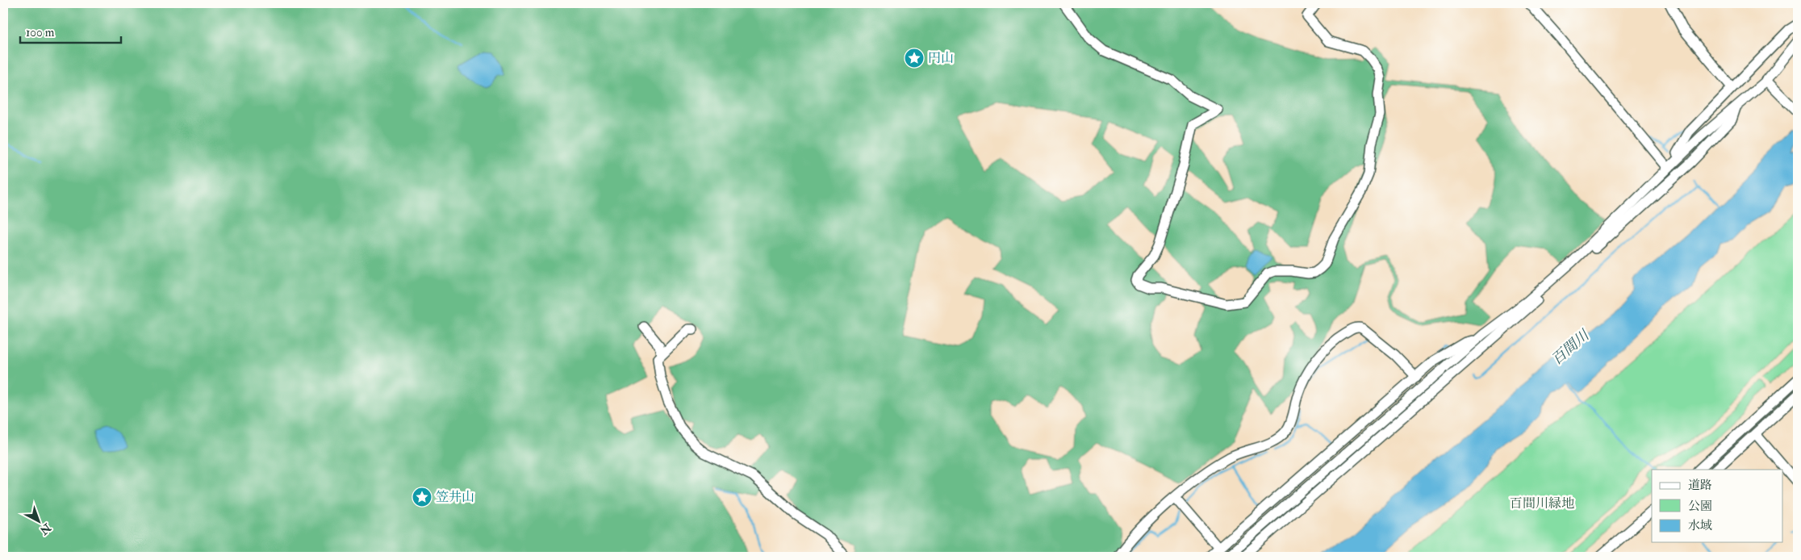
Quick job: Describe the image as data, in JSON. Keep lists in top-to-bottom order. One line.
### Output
{"water":["百間川"],"parks":["百間川緑地"],"places":{"place":["円山","笠井山"]},"legend":["道路","公園","水域"],"scale_bar":"100 m","north":"bottom right"}
